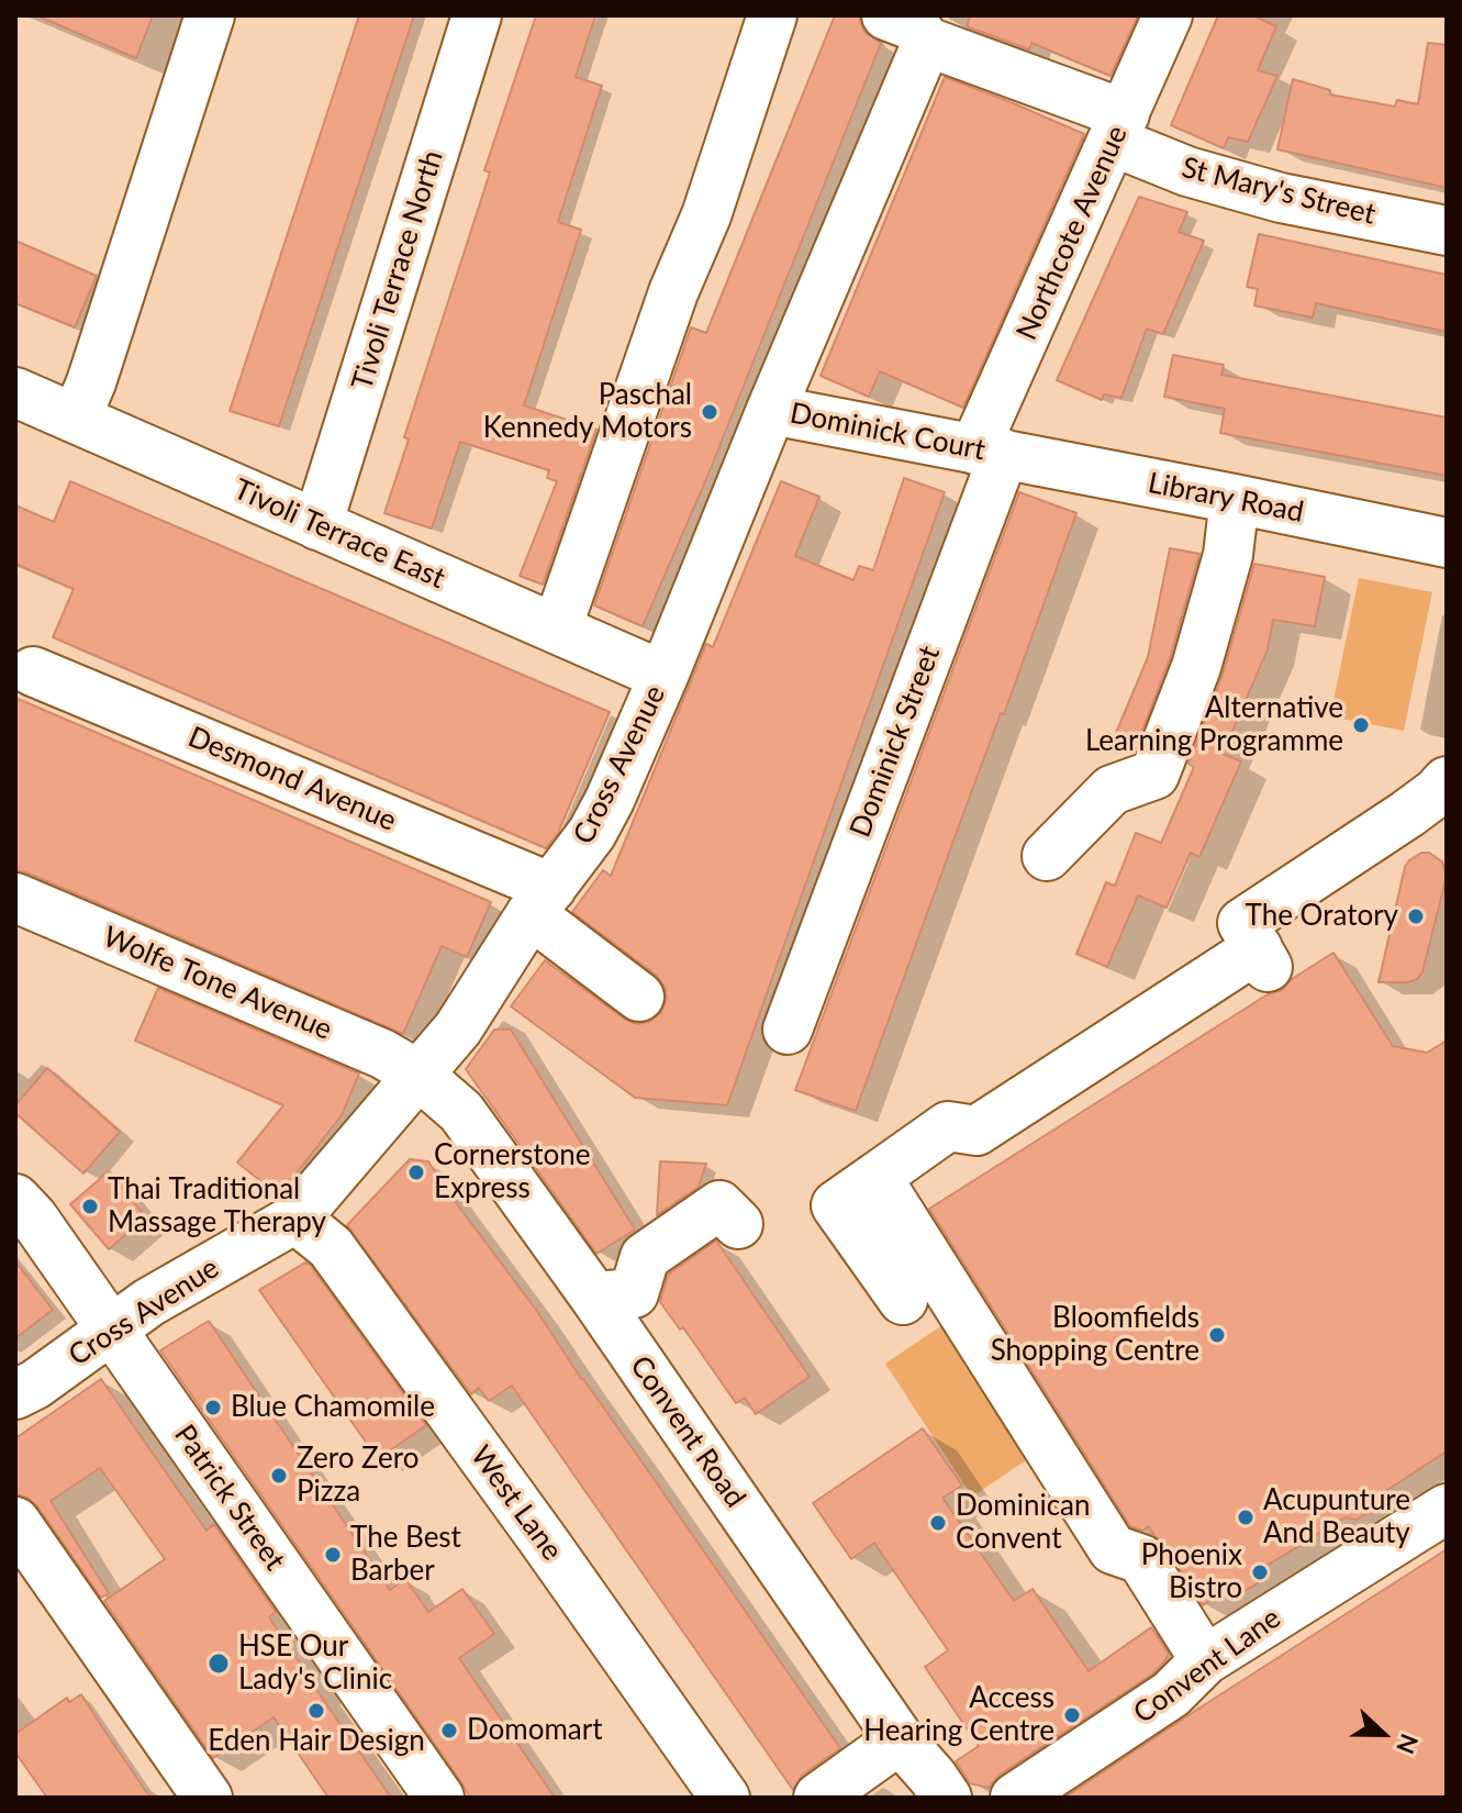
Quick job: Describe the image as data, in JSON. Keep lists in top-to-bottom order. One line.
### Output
{"streets":{"street":["St Mary's Street","Northcote Avenue","Tivoli Terrace North","Dominick Court","Library Road","Tivoli Terrace East","Dominick Street","Cross Avenue","Desmond Avenue","Wolfe Tone Avenue","Convent Road","Patrick Street","West Lane","Convent Lane"]},"crossings":[["St Mary's Street","Northcote Avenue"],["St Mary's Street","Cross Avenue"],["Northcote Avenue","Dominick Court"],["Northcote Avenue","Library Road"],["Northcote Avenue","Dominick Street"],["Tivoli Terrace North","Tivoli Terrace East"],["Dominick Court","Library Road"],["Dominick Court","Dominick Street"],["Dominick Court","Cross Avenue"],["Library Road","Dominick Street"],["Tivoli Terrace East","Cross Avenue"],["Cross Avenue","Desmond Avenue"],["Cross Avenue","Wolfe Tone Avenue"],["Cross Avenue","Convent Road"],["Cross Avenue","Patrick Street"],["Cross Avenue","West Lane"],["Wolfe Tone Avenue","Convent Road"]],"places":["Paschal Kennedy Motors","Alternative Learning Programme","The Oratory","Cornerstone Express","Thai Traditional Massage Therapy","Bloomfields Shopping Centre","Blue Chamomile","Zero Zero Pizza","Acupunture And Beauty","Dominican Convent","The Best Barber","Phoenix Bistro","HSE Our Lady's Clinic","Eden Hair Design","Access Hearing Centre","Domomart"],"north":"right"}
